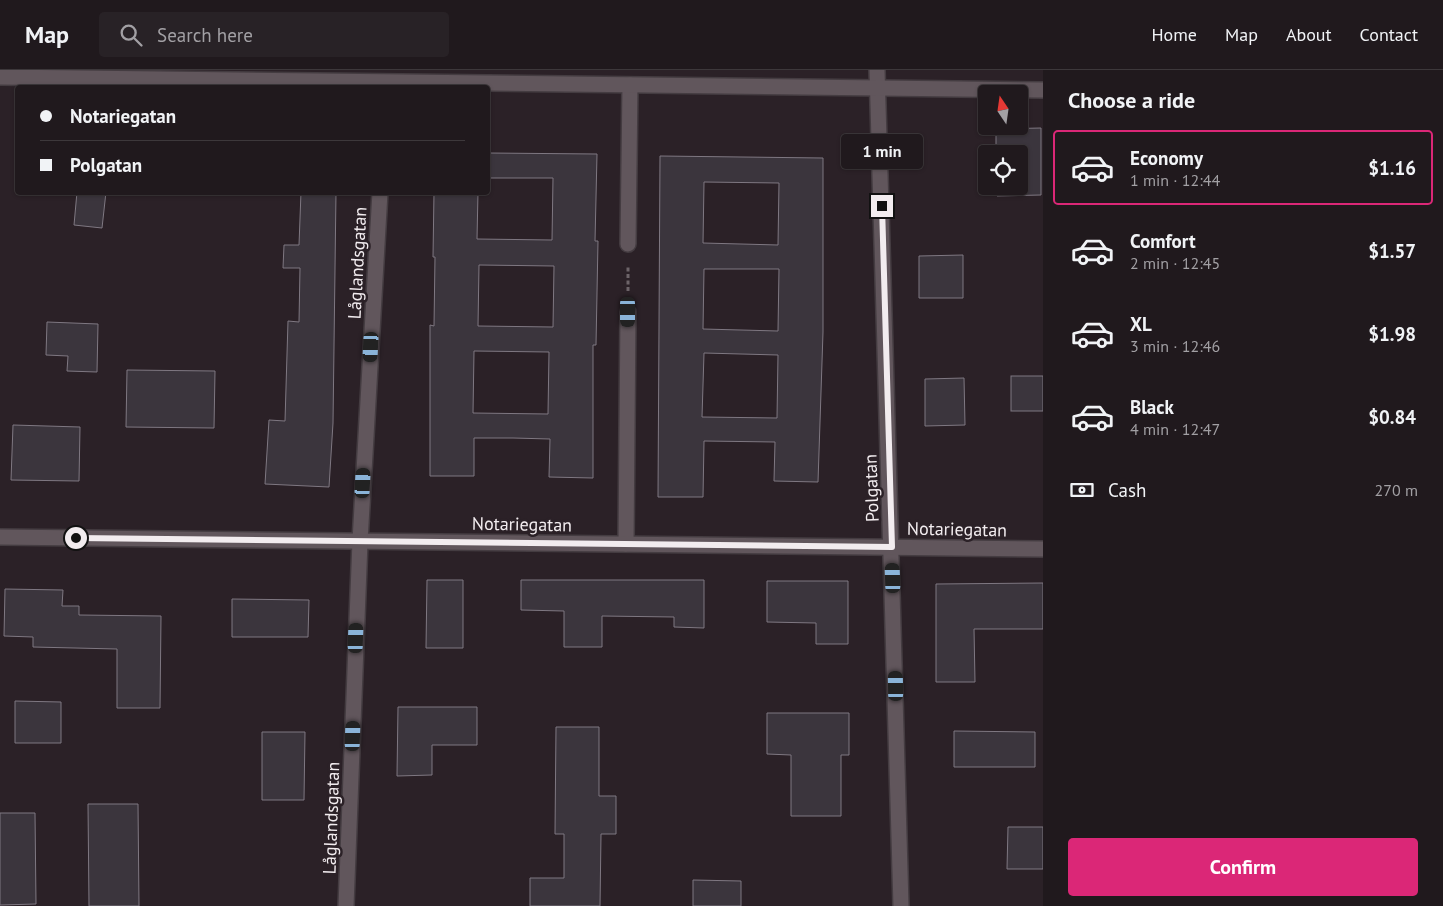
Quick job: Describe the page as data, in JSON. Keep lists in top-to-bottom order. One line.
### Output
{"streets":{"street":["Låglandsgatan","Polgatan","Notariegatan"]},"crossings":[["Låglandsgatan","Notariegatan"],["Polgatan","Notariegatan"]],"north":"top","page":{"header":"Map","search":"Search here","nav":["Home","Map","About","Contact"],"heading":"Choose a ride","banner":["Notariegatan","Polgatan"],"list":[{"name":"Economy","note":"1 min · 12:44","value":"$1.16"},{"name":"Comfort","note":"2 min · 12:45","value":"$1.57"},{"name":"XL","note":"3 min · 12:46","value":"$1.98"},{"name":"Black","note":"4 min · 12:47","value":"$0.84"}],"bubble":"1 min","pay":["Cash","270 m"],"buttons":"Confirm"}}
